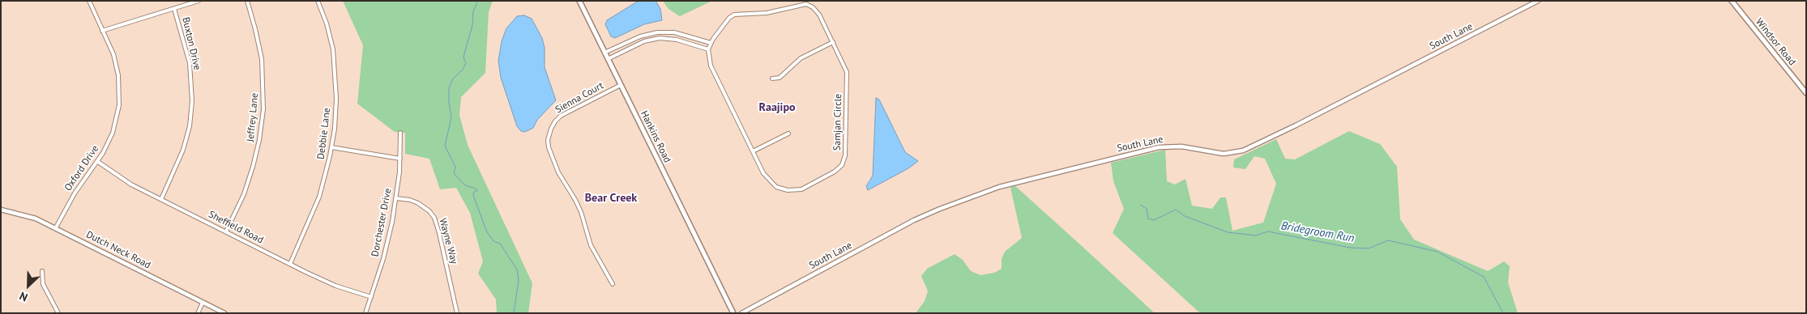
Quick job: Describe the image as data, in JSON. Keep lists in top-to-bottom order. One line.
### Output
{"streets":{"main road":["Windsor Road","Hankins Road"],"street":["South Lane","Buxton Drive","Sienna Court","Jeffrey Lane","Samjan Circle","Debbie Lane","Oxford Drive","Dorchester Drive","Sheffield Road","Wayne Way","Dutch Neck Road"]},"crossings":[["Buxton Drive","Sheffield Road"],["Sienna Court","Hankins Road"],["Jeffrey Lane","Sheffield Road"],["Debbie Lane","Sheffield Road"],["Oxford Drive","Sheffield Road"],["Oxford Drive","Dutch Neck Road"],["Dorchester Drive","Sheffield Road"],["Dorchester Drive","Wayne Way"]],"districts":["Raajipo","Bear Creek"],"water":["Bridegroom Run"],"north":"bottom left"}
